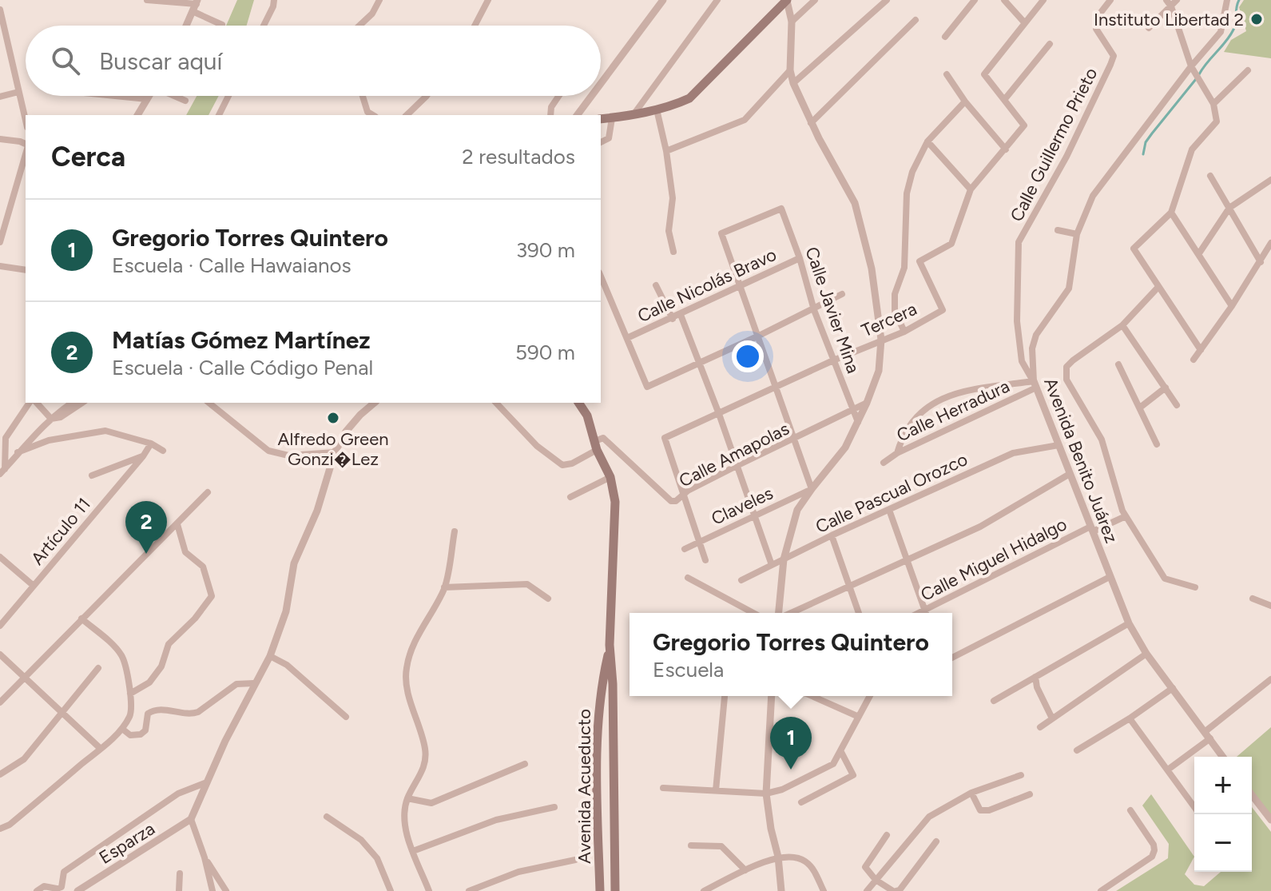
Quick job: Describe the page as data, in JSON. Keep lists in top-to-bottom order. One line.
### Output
{"streets":{"main road":["Avenida Acueducto"],"street":["Calle Guillermo Prieto","Calle Nicolás Bravo","Calle Javier Mina","Tercera","Calle Herradura","Calle Amapolas","Avenida Benito Juárez","Calle Pascual Orozco","Claveles","Artículo 11","Calle Miguel Hidalgo","Esparza"]},"crossings":[["Calle Guillermo Prieto","Calle Herradura"],["Calle Guillermo Prieto","Avenida Benito Juárez"],["Calle Nicolás Bravo","Calle Javier Mina"],["Calle Javier Mina","Tercera"],["Calle Javier Mina","Calle Amapolas"],["Calle Herradura","Avenida Benito Juárez"],["Calle Amapolas","Avenida Acueducto"],["Avenida Benito Juárez","Calle Pascual Orozco"],["Avenida Benito Juárez","Calle Miguel Hidalgo"]],"places":["Instituto Libertad 2","Alfredo Green Gonzi�Lez"],"page":{"search":"Buscar aquí","heading":["Cerca","2 resultados"],"list":[{"mark":"1","name":"Gregorio Torres Quintero","note":"Escuela · Calle Hawaianos","value":"390 m"},{"mark":"2","name":"Matías Gómez Martínez","note":"Escuela · Calle Código Penal","value":"590 m"}],"pins":["2","1"],"popup":["Gregorio Torres Quintero","Escuela"],"map_buttons":["+","−"]}}
